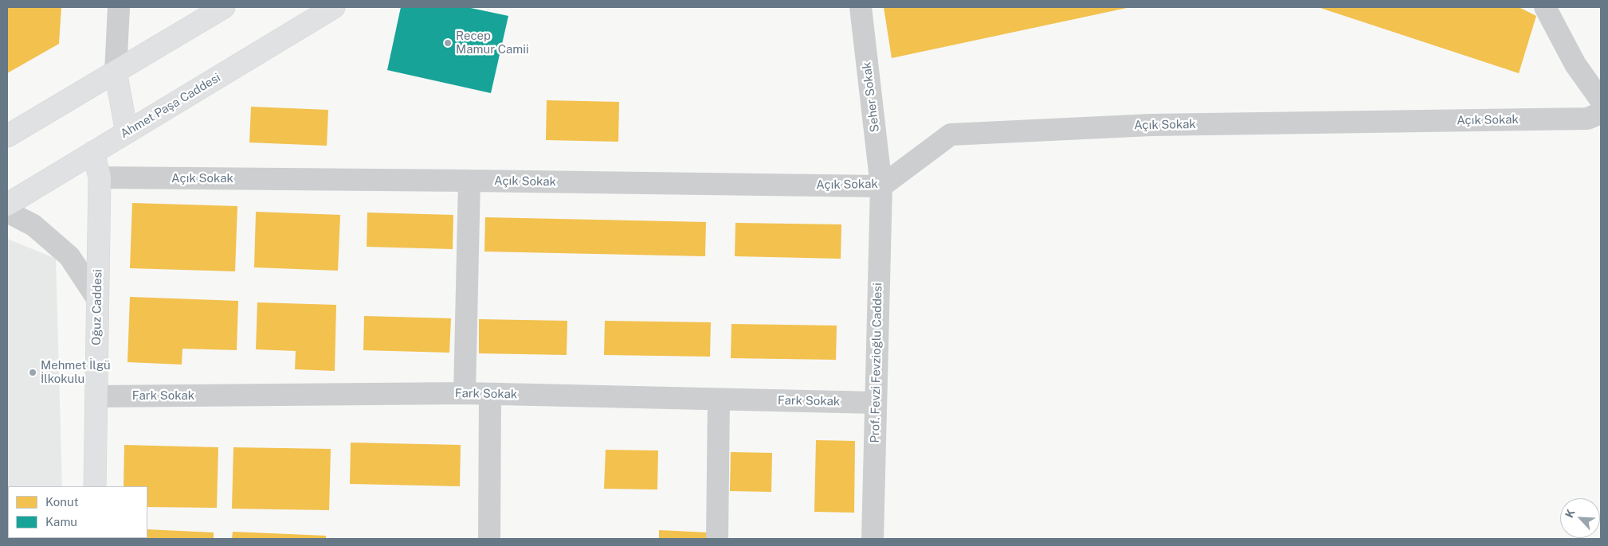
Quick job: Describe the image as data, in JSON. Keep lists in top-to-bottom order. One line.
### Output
{"streets":{"street":["Seher Sokak","Ahmet Paşa Caddesi","Açık Sokak","Oğuz Caddesi","Prof. Fevzi Fevzioğlu Caddesi","Fark Sokak"]},"crossings":[["Seher Sokak","Açık Sokak"],["Seher Sokak","Prof. Fevzi Fevzioğlu Caddesi"],["Ahmet Paşa Caddesi","Oğuz Caddesi"],["Açık Sokak","Oğuz Caddesi"],["Açık Sokak","Prof. Fevzi Fevzioğlu Caddesi"],["Oğuz Caddesi","Fark Sokak"],["Prof. Fevzi Fevzioğlu Caddesi","Fark Sokak"]],"places":["Recep Mamur Camii","Mehmet İlgü İlkokulu"],"legend":["Konut","Kamu"],"north":"top left"}
